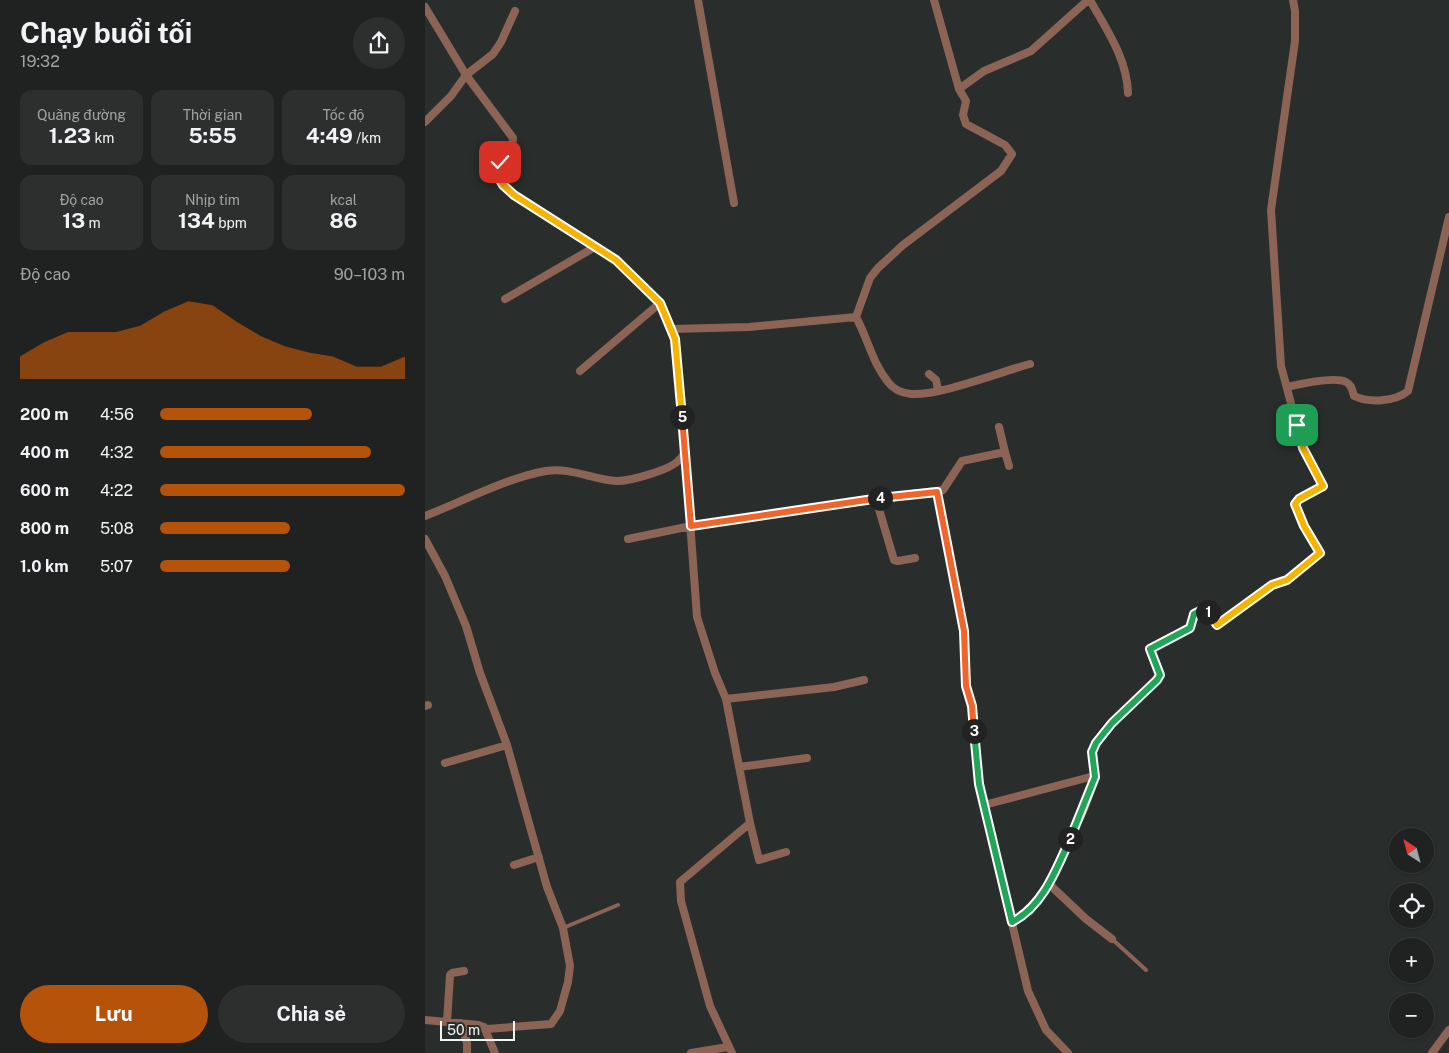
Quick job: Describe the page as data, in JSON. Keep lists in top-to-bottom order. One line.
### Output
{"scale_bar":"50 m","north":"top left","page":{"heading":["Chạy buổi tối","19:32"],"stats":[["Quãng đường","1.23 km"],["Thời gian","5:55"],["Tốc độ","4:49 /km"],["Độ cao","13 m"],["Nhịp tim","134 bpm"],["kcal","86"]],"chart":["Độ cao","90–103 m"],"list":[{"name":"200 m","note":"4:56"},{"name":"400 m","note":"4:32"},{"name":"600 m","note":"4:22"},{"name":"800 m","note":"5:08"},{"name":"1.0 km","note":"5:07"}],"pins":["5","4","1","3","2"],"map_buttons":["+","−"],"buttons":["Lưu","Chia sẻ"],"scale":"50 m"}}
